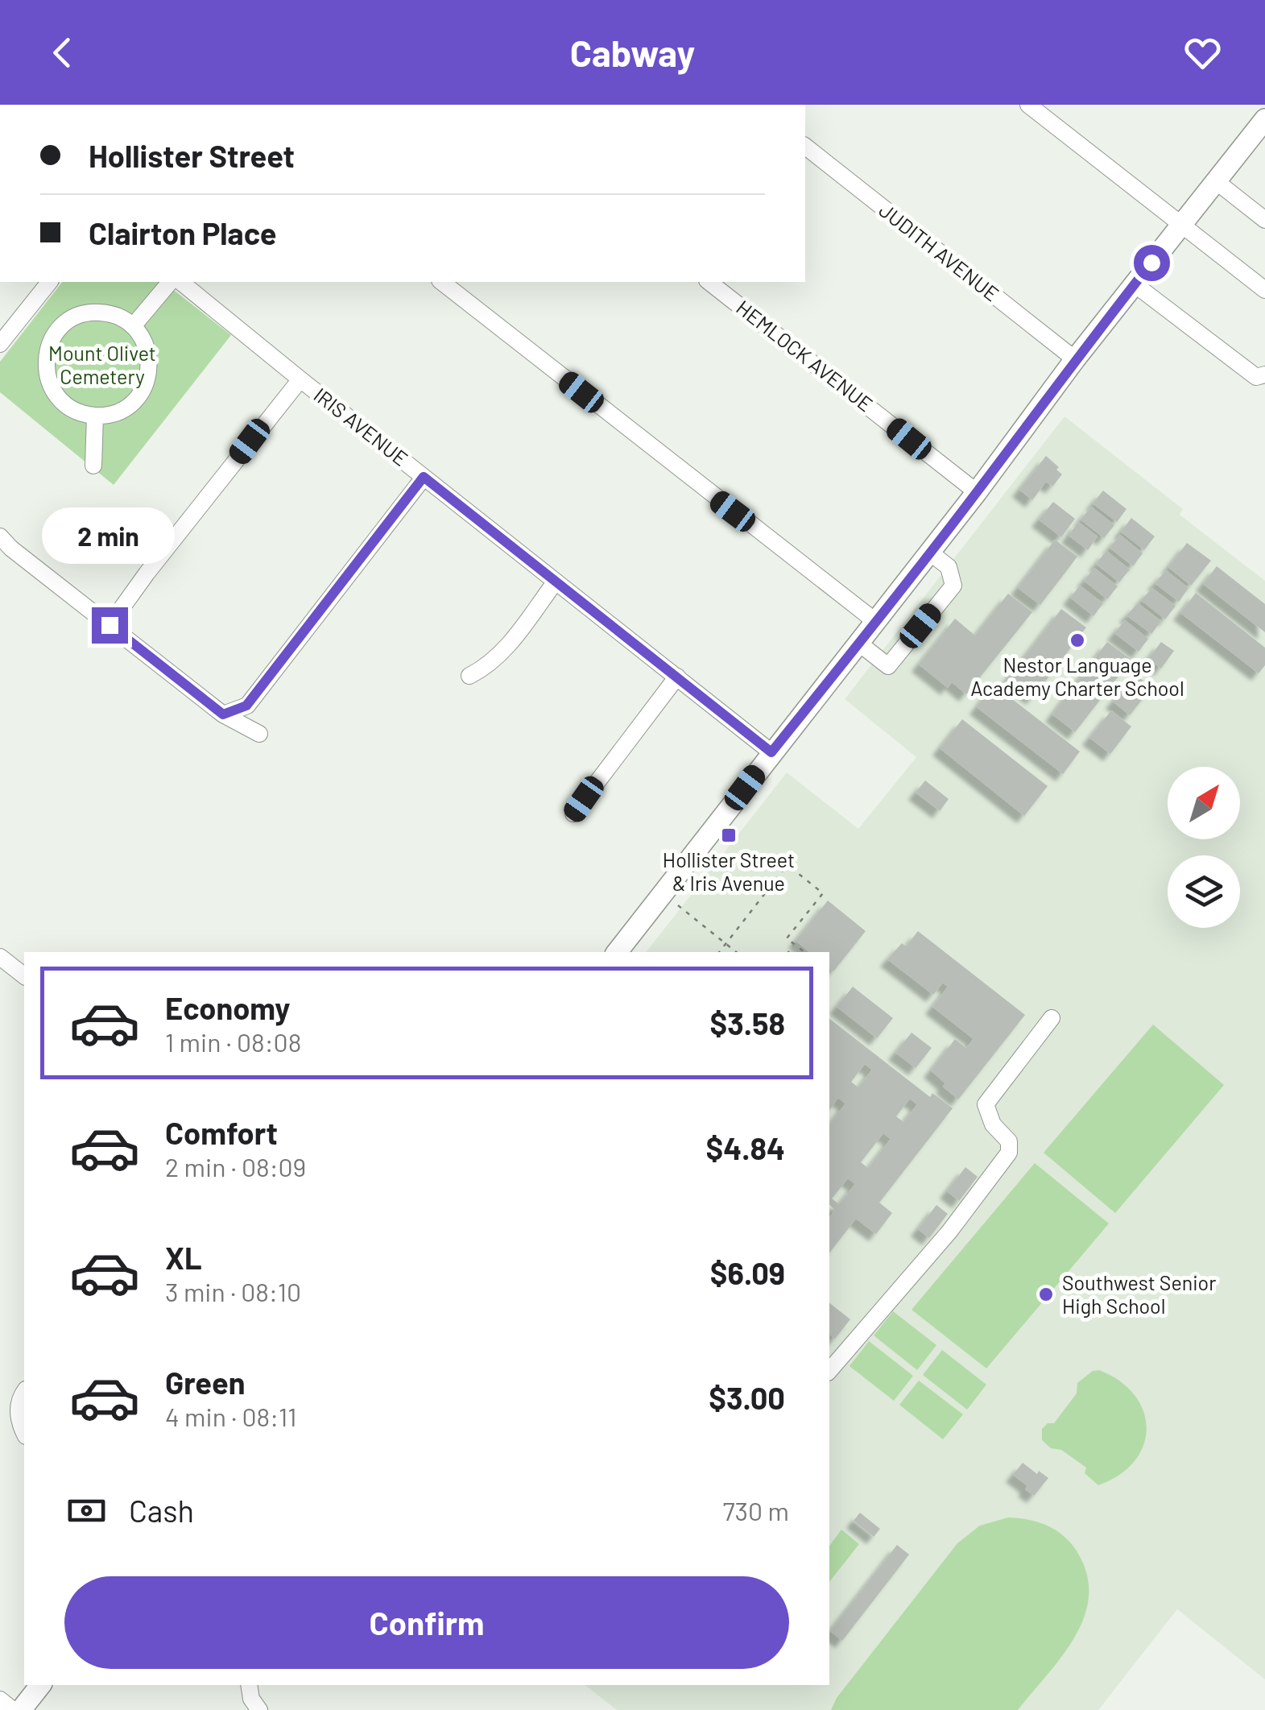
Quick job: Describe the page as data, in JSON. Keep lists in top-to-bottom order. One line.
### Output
{"streets":{"street":["JUDITH AVENUE","HEMLOCK AVENUE","IRIS AVENUE"]},"parks":["Mount Olivet Cemetery"],"places":{"other":["Nestor Language Academy Charter School","Southwest Senior High School"],"transit":["Hollister Street & Iris Avenue"]},"north":"top right","page":{"header":"Cabway","banner":["Hollister Street","Clairton Place"],"bubble":"2 min","list":[{"name":"Economy","note":"1 min · 08:08","value":"$3.58"},{"name":"Comfort","note":"2 min · 08:09","value":"$4.84"},{"name":"XL","note":"3 min · 08:10","value":"$6.09"},{"name":"Green","note":"4 min · 08:11","value":"$3.00"}],"pay":["Cash","730 m"],"buttons":"Confirm"}}
